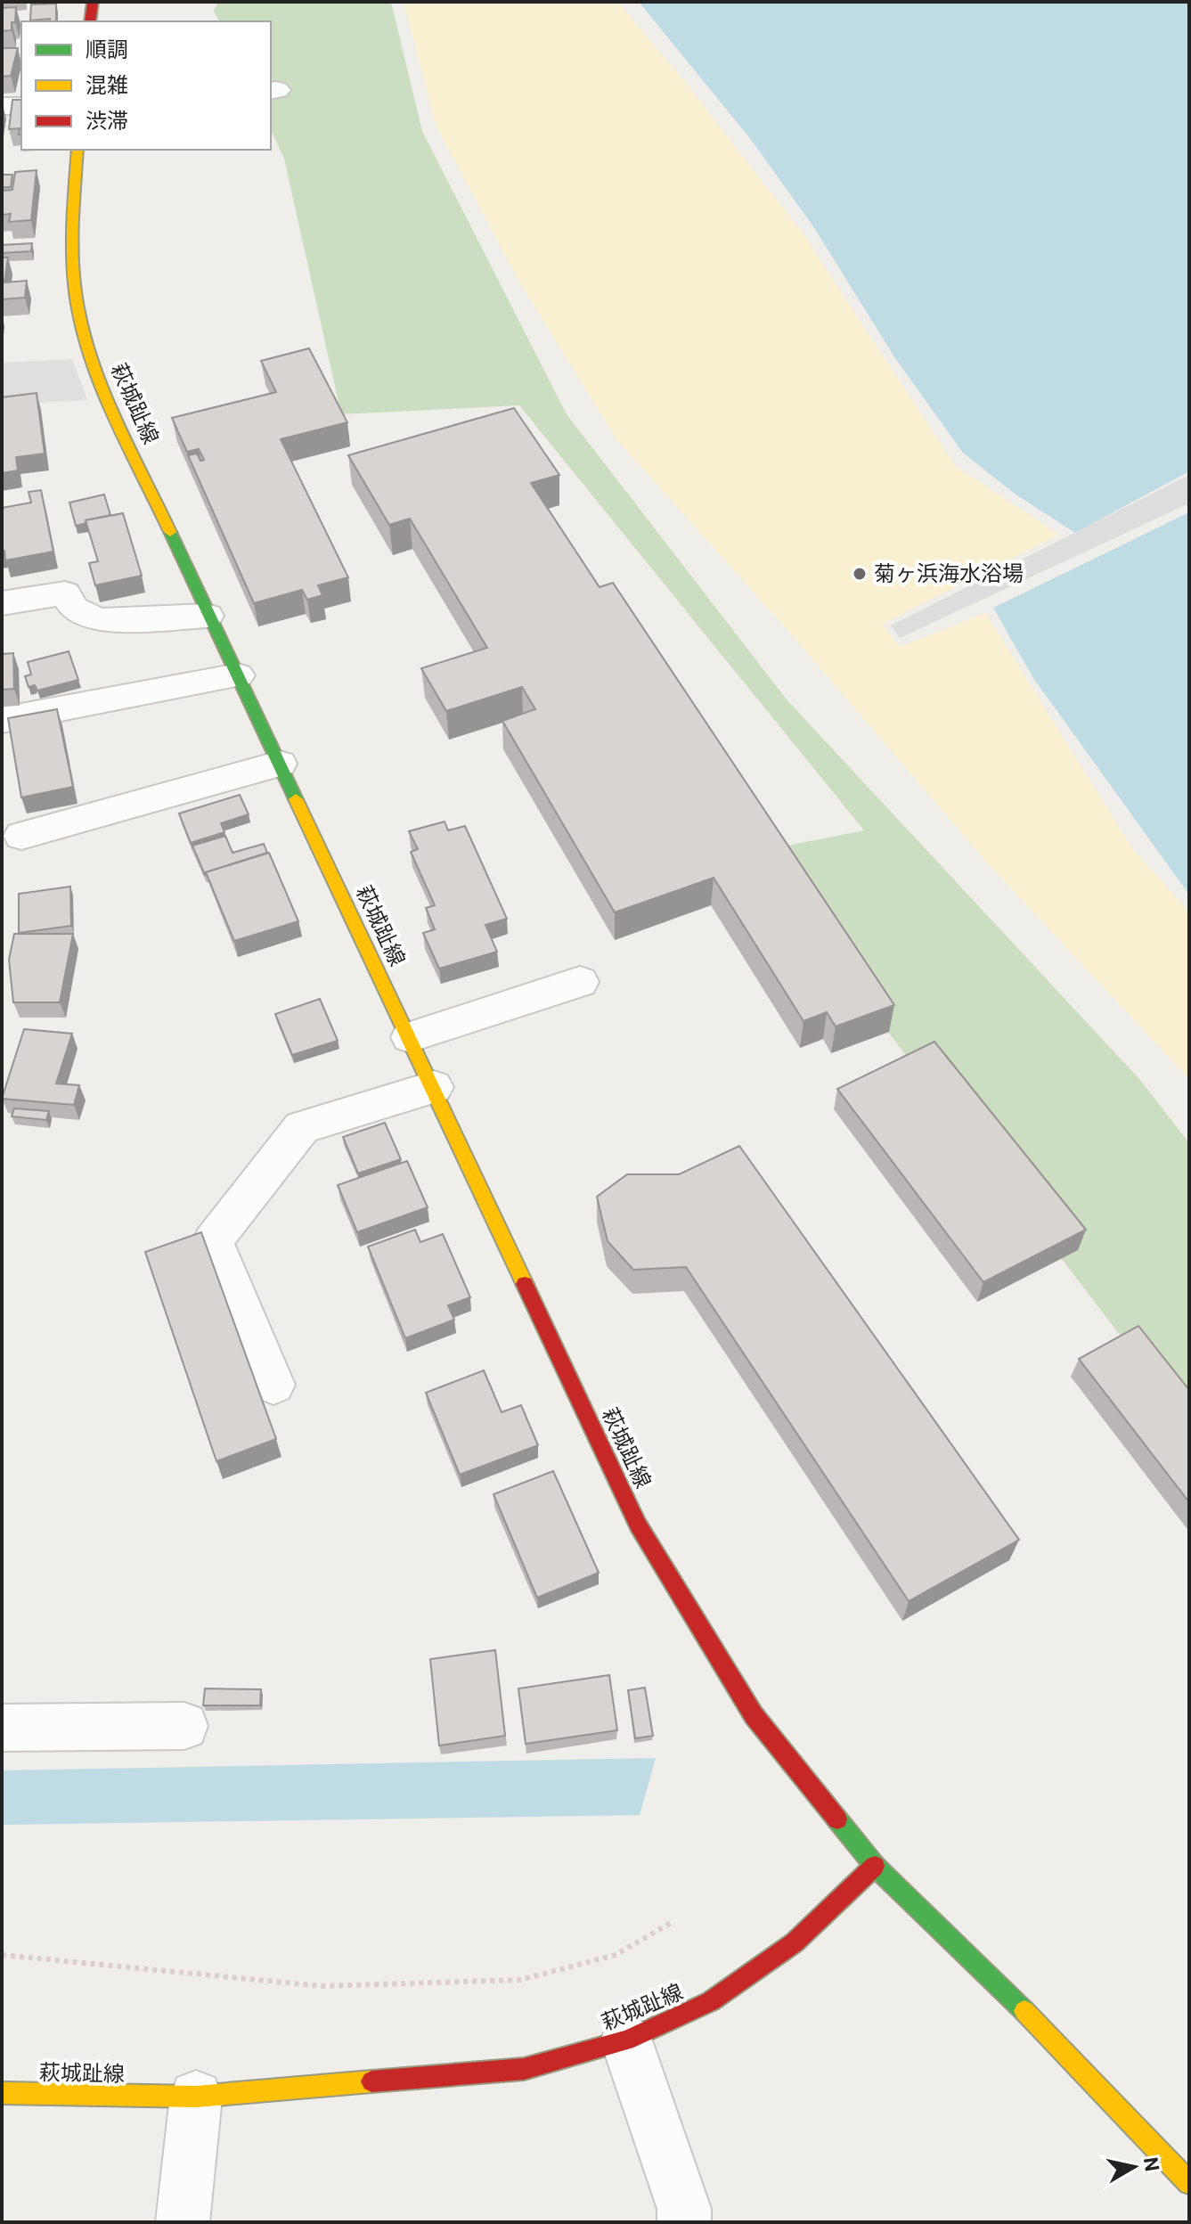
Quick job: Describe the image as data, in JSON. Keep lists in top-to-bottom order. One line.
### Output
{"streets":{"main road":["萩城趾線"]},"places":["菊ヶ浜海水浴場"],"legend":["順調","混雑","渋滞"],"north":"right"}
